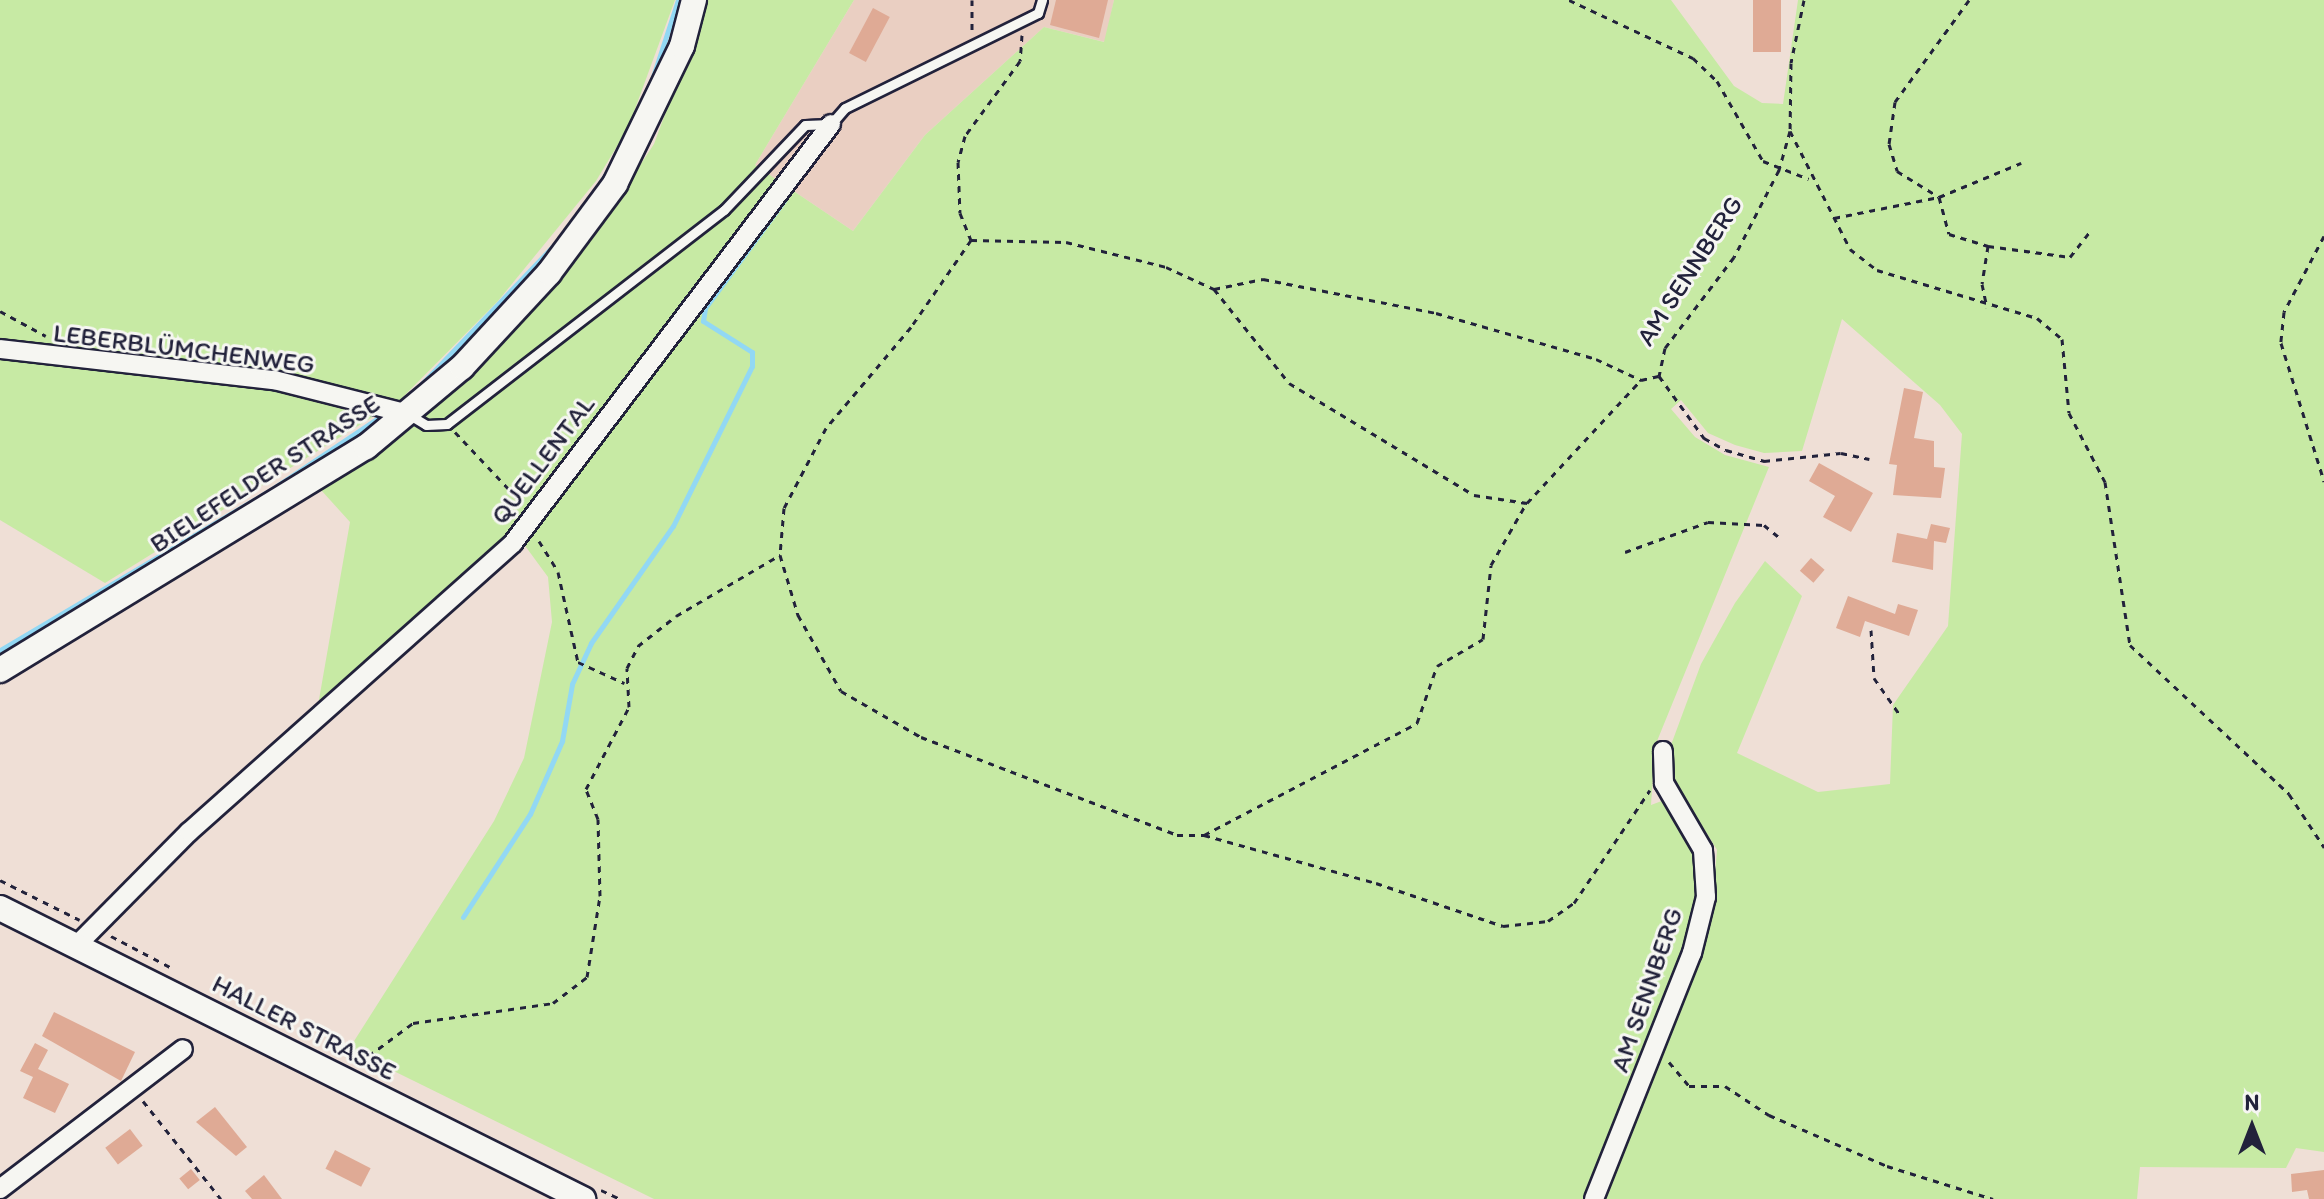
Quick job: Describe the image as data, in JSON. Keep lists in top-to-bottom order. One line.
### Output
{"streets":{"main road":["BIELEFELDER STRASSE","HALLER STRASSE"],"street":["AM SENNBERG","LEBERBLÜMCHENWEG","QUELLENTAL"]},"crossings":[["LEBERBLÜMCHENWEG","BIELEFELDER STRASSE"],["QUELLENTAL","HALLER STRASSE"]],"north":"top"}
